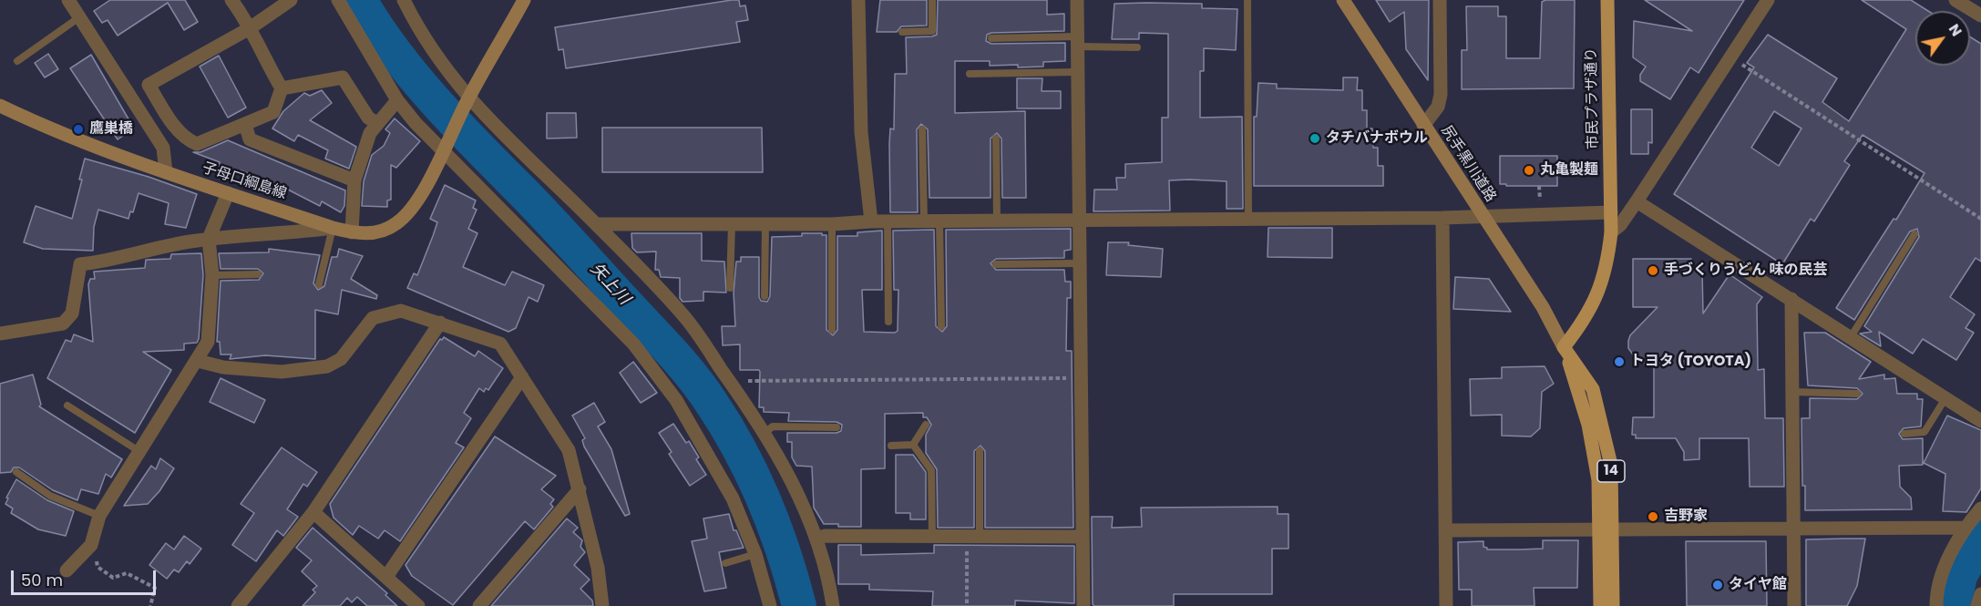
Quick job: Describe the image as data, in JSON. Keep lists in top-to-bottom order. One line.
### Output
{"streets":{"main road":["市民プラザ通り","尻手黒川道路","子母口綱島線","14"]},"crossings":[["市民プラザ通り","尻手黒川道路"]],"water":["矢上川"],"places":["鷹巣橋","タチバナボウル","丸亀製麺","手づくりうどん 味の民芸","トヨタ (TOYOTA)","吉野家","タイヤ館"],"scale_bar":"50 m","north":"top right"}
